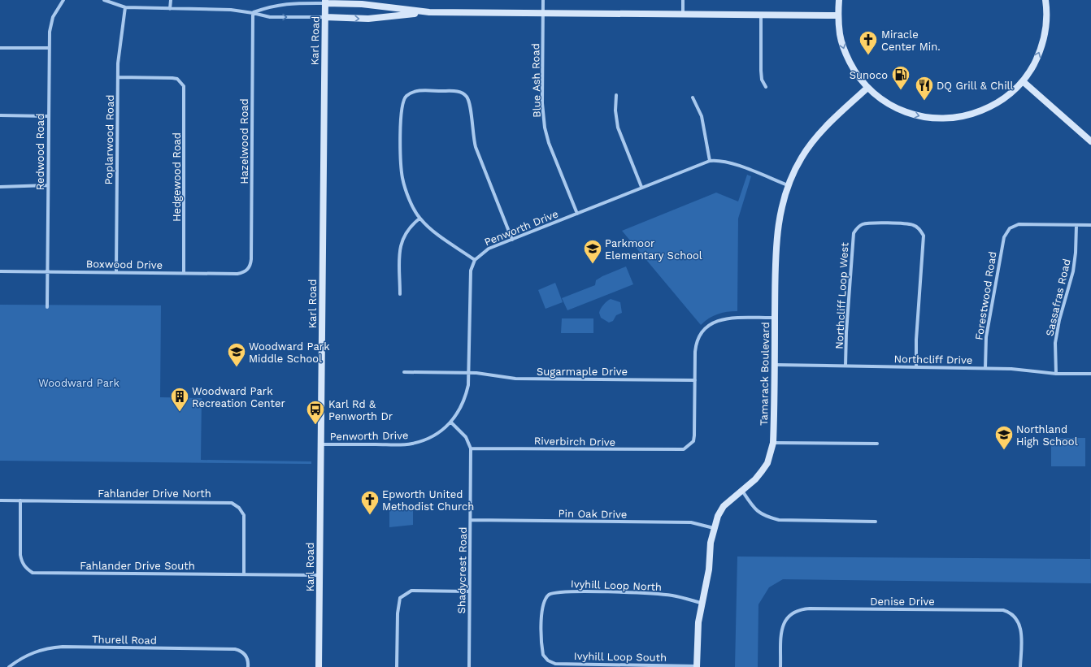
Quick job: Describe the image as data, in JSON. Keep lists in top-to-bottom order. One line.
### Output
{"streets":{"street":["Karl Road","Blue Ash Road","Poplarwood Road","Hazelwood Road","Redwood Road","Hedgewood Road","Penworth Drive","Boxwood Drive","Northcliff Loop West","Forestwood Road","Sassafras Road","Northcliff Drive","Sugarmaple Drive","Tamarack Boulevard","Riverbirch Drive","Fahlander Drive North","Pin Oak Drive","Fahlander Drive South","Shadycrest Road","Ivyhill Loop North","Denise Drive","Thurell Road","Ivyhill Loop South"]},"crossings":[["Karl Road","Penworth Drive"],["Karl Road","Fahlander Drive South"],["Blue Ash Road","Penworth Drive"],["Poplarwood Road","Hedgewood Road"],["Poplarwood Road","Boxwood Drive"],["Hazelwood Road","Boxwood Drive"],["Redwood Road","Boxwood Drive"],["Hedgewood Road","Boxwood Drive"],["Penworth Drive","Sugarmaple Drive"],["Penworth Drive","Tamarack Boulevard"],["Penworth Drive","Shadycrest Road"],["Northcliff Loop West","Northcliff Drive"],["Forestwood Road","Sassafras Road"],["Forestwood Road","Northcliff Drive"],["Sassafras Road","Northcliff Drive"],["Northcliff Drive","Tamarack Boulevard"],["Sugarmaple Drive","Riverbirch Drive"],["Tamarack Boulevard","Pin Oak Drive"],["Tamarack Boulevard","Ivyhill Loop North"],["Tamarack Boulevard","Ivyhill Loop South"],["Riverbirch Drive","Shadycrest Road"],["Fahlander Drive North","Fahlander Drive South"],["Pin Oak Drive","Shadycrest Road"],["Ivyhill Loop North","Ivyhill Loop South"]],"parks":["Woodward Park"],"places":{"church":["Miracle Center Min.","Epworth United Methodist Church"],"fuel station":["Sunoco"],"restaurant":["DQ Grill & Chill"],"school or university":["Parkmoor Elementary School","Woodward Park Middle School","Northland High School"],"building":["Woodward Park Recreation Center"],"bus stop":["Karl Rd & Penworth Dr"]}}
